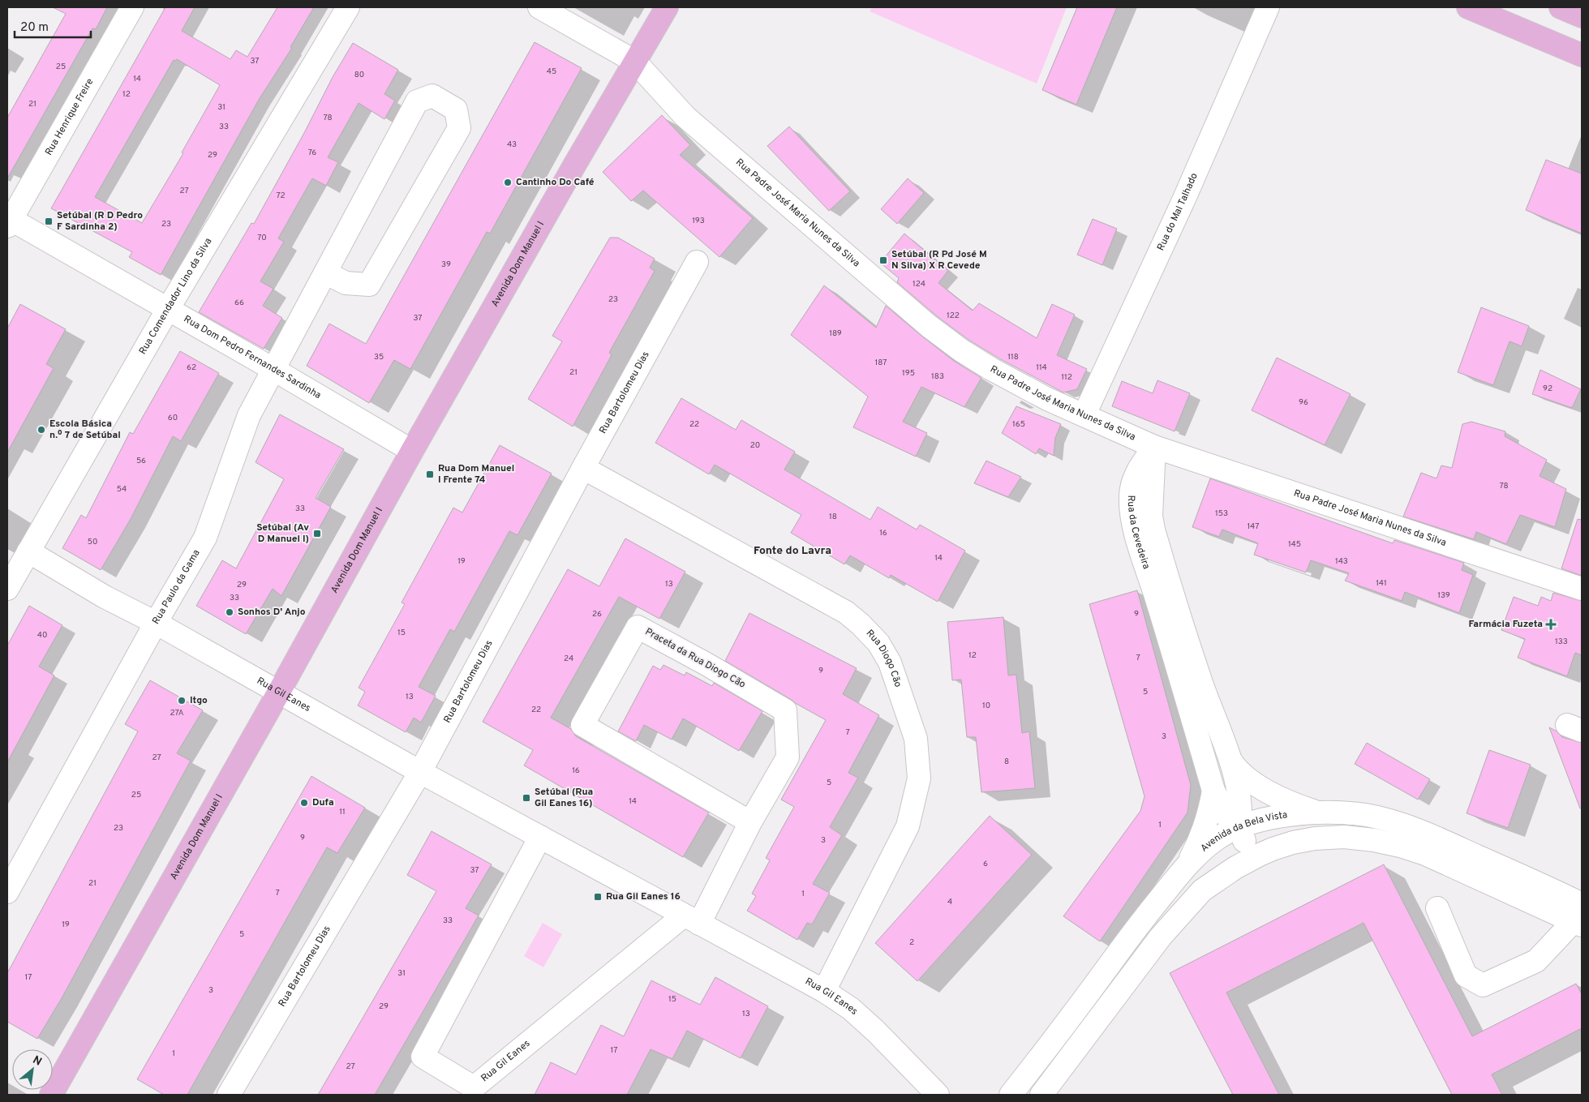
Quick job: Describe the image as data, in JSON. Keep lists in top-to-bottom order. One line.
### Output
{"streets":{"main road":["Avenida Dom Manuel I"],"street":["Rua Henrique Freire","Rua do Mal Talhado","Rua Padre José Maria Nunes da Silva","Rua Comendador Lino da Silva","Rua Dom Pedro Fernandes Sardinha","Rua Bartolomeu Dias","Rua da Cevedeira","Rua Paulo da Gama","Praceta da Rua Diogo Cão","Rua Diogo Cão","Rua Gil Eanes","Avenida da Bela Vista"]},"crossings":[["Rua Henrique Freire","Rua Dom Pedro Fernandes Sardinha"],["Rua do Mal Talhado","Rua Padre José Maria Nunes da Silva"],["Rua Padre José Maria Nunes da Silva","Avenida Dom Manuel I"],["Rua Padre José Maria Nunes da Silva","Rua da Cevedeira"],["Avenida Dom Manuel I","Rua Dom Pedro Fernandes Sardinha"],["Avenida Dom Manuel I","Rua Gil Eanes"],["Rua Comendador Lino da Silva","Rua Dom Pedro Fernandes Sardinha"],["Rua Comendador Lino da Silva","Rua Gil Eanes"],["Rua Dom Pedro Fernandes Sardinha","Rua Paulo da Gama"],["Rua Bartolomeu Dias","Rua Diogo Cão"],["Rua Bartolomeu Dias","Rua Gil Eanes"],["Rua da Cevedeira","Avenida da Bela Vista"],["Rua Paulo da Gama","Rua Gil Eanes"],["Praceta da Rua Diogo Cão","Rua Gil Eanes"],["Rua Diogo Cão","Rua Gil Eanes"]],"districts":["Fonte do Lavra"],"places":{"other":["Cantinho Do Café","Escola Básica n.º 7 de Setúbal","Sonhos D' Anjo","Itgo","Dufa"],"transit":["Setúbal (R D Pedro F Sardinha 2)","Setúbal (R Pd José M N Silva) X R Cevede","Rua Dom Manuel I Frente 74","Setúbal (Av D Manuel I)","Setúbal (Rua Gil Eanes 16)","Rua Gil Eanes 16"],"health":["Farmácia Fuzeta"]},"house_numbers":["37","25","45","80","14","12","21","31","78","33","43","76","29","27","72","193","23","70","39","124","23","66","122","37","189","35","118","187","62","114","21","195","183","112","92","96","60","22","165","20","56","78","54","33","153","18","147","16","50","145","14","19","143","141","13","29","139","33","26","9","15","40","133","12","7","24","9","5","13","10","22","27A","7","3","27","8","16","5","25","14","11","1","23","9","3","6","37","21","7","1","4","33","19","5","2","31","17","3","15","29","13","17","1","27"],"scale_bar":"20 m","north":"top right"}
